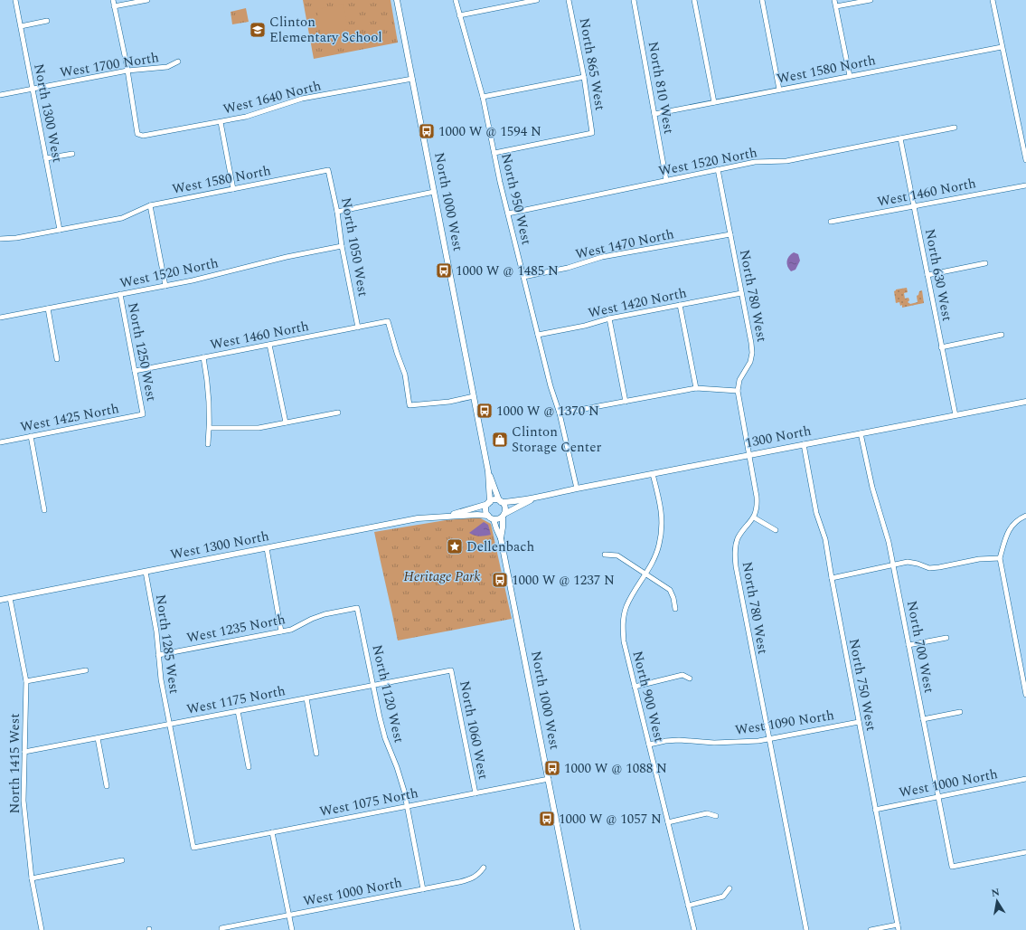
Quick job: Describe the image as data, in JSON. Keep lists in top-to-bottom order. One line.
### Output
{"streets":{"street":["North 865 West","West 1700 North","West 1580 North","North 810 West","West 1640 North","North 1300 West","West 1520 North","West 1460 North","North 950 West","North 1000 West","West 1470 North","North 1050 West","North 630 West","North 780 West","West 1420 North","North 1250 West","West 1425 North","1300 North","West 1300 North","West 1235 North","North 1285 West","North 700 West","North 750 West","North 1120 West","North 900 West","West 1175 North","West 1090 North","North 1060 West","North 1415 West","West 1000 North","West 1075 North"]},"crossings":[["North 865 West","North 950 West"],["West 1700 North","West 1640 North"],["West 1700 North","North 1300 West"],["West 1580 North","North 810 West"],["West 1580 North","North 1300 West"],["West 1580 North","North 1050 West"],["North 810 West","West 1520 North"],["West 1640 North","North 1000 West"],["West 1520 North","North 950 West"],["West 1520 North","North 1050 West"],["West 1520 North","North 630 West"],["West 1520 North","North 780 West"],["West 1520 North","North 1250 West"],["West 1460 North","North 1000 West"],["West 1460 North","North 1050 West"],["West 1460 North","North 630 West"],["West 1460 North","North 1250 West"],["North 950 West","West 1470 North"],["North 950 West","West 1420 North"],["North 950 West","1300 North"],["North 1000 West","1300 North"],["North 1000 West","West 1300 North"],["North 1000 West","West 1075 North"],["West 1470 North","North 780 West"],["North 630 West","1300 North"],["North 780 West","West 1420 North"],["North 780 West","1300 North"],["North 780 West","West 1090 North"],["North 1250 West","West 1425 North"],["1300 North","West 1300 North"],["1300 North","North 700 West"],["1300 North","North 750 West"],["1300 North","North 900 West"],["West 1300 North","North 1285 West"],["West 1300 North","North 1415 West"],["West 1235 North","North 1285 West"],["West 1235 North","North 1120 West"],["North 1285 West","West 1175 North"],["North 1285 West","West 1075 North"],["North 700 West","West 1000 North"],["North 750 West","West 1090 North"],["North 750 West","West 1000 North"],["North 1120 West","West 1175 North"],["North 1120 West","West 1000 North"],["North 1120 West","West 1075 North"],["North 900 West","West 1090 North"],["West 1175 North","North 1060 West"],["West 1175 North","North 1415 West"],["North 1060 West","West 1075 North"]],"parks":["Heritage Park"],"places":{"school or university":["Clinton Elementary School"],"bus stop":["1000 W @ 1594 N","1000 W @ 1485 N","1000 W @ 1370 N","1000 W @ 1237 N","1000 W @ 1088 N","1000 W @ 1057 N"],"shop":["Clinton Storage Center"],"place":["Dellenbach"]},"north":"top"}
